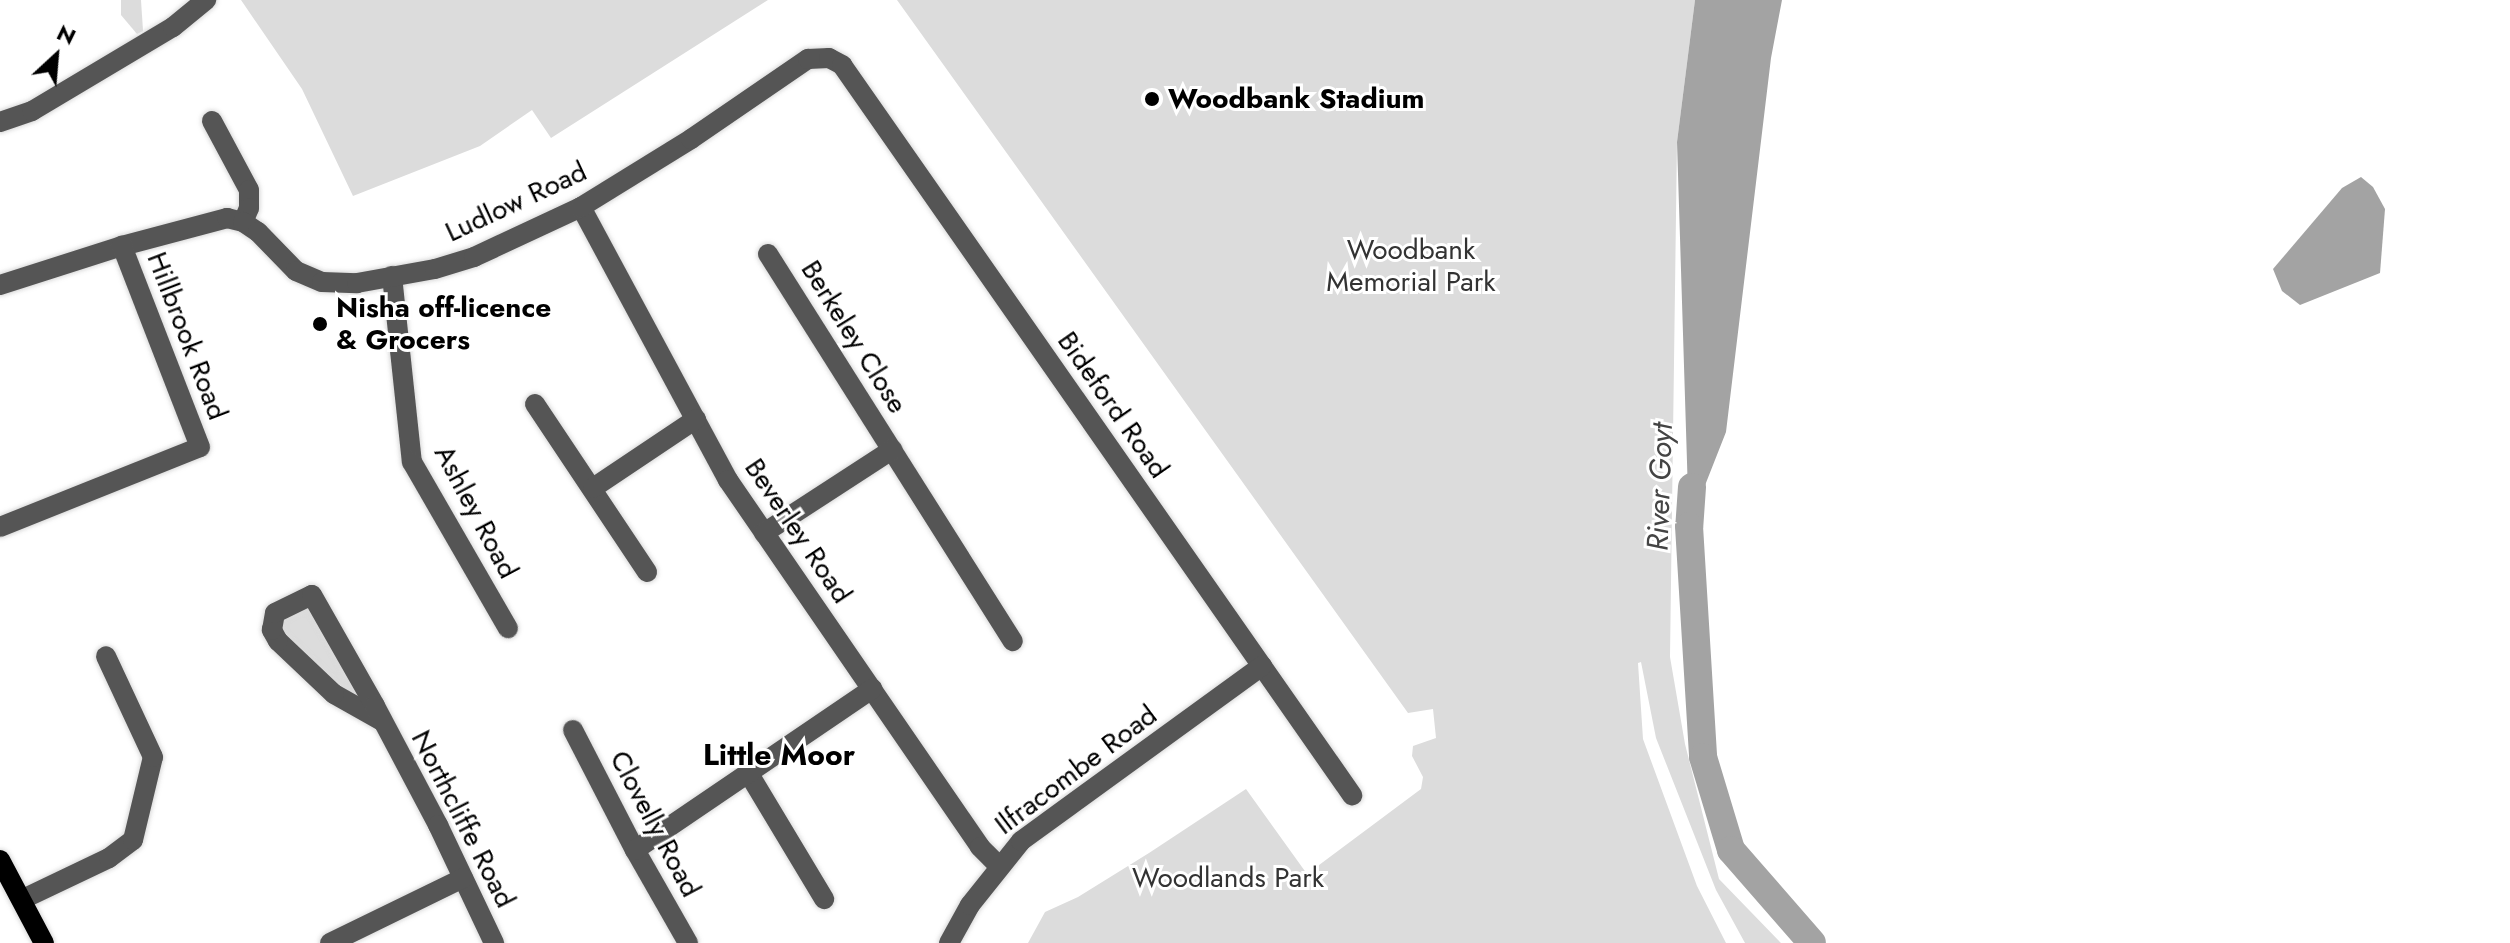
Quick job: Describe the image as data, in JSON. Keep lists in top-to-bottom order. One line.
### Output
{"streets":{"street":["Ludlow Road","Hillbrook Road","Berkeley Close","Bideford Road","Ashley Road","Beverley Road","Ilfracombe Road","Northcliffe Road","Clovelly Road"]},"crossings":[["Ludlow Road","Bideford Road"],["Ludlow Road","Ashley Road"],["Ludlow Road","Beverley Road"],["Berkeley Close","Beverley Road"],["Bideford Road","Ilfracombe Road"],["Beverley Road","Ilfracombe Road"]],"districts":["Little Moor"],"water":["River Goyt"],"parks":["Woodbank Memorial Park","Woodlands Park"],"places":["Woodbank Stadium","Nisha off-licence & Grocers"],"north":"top right"}
